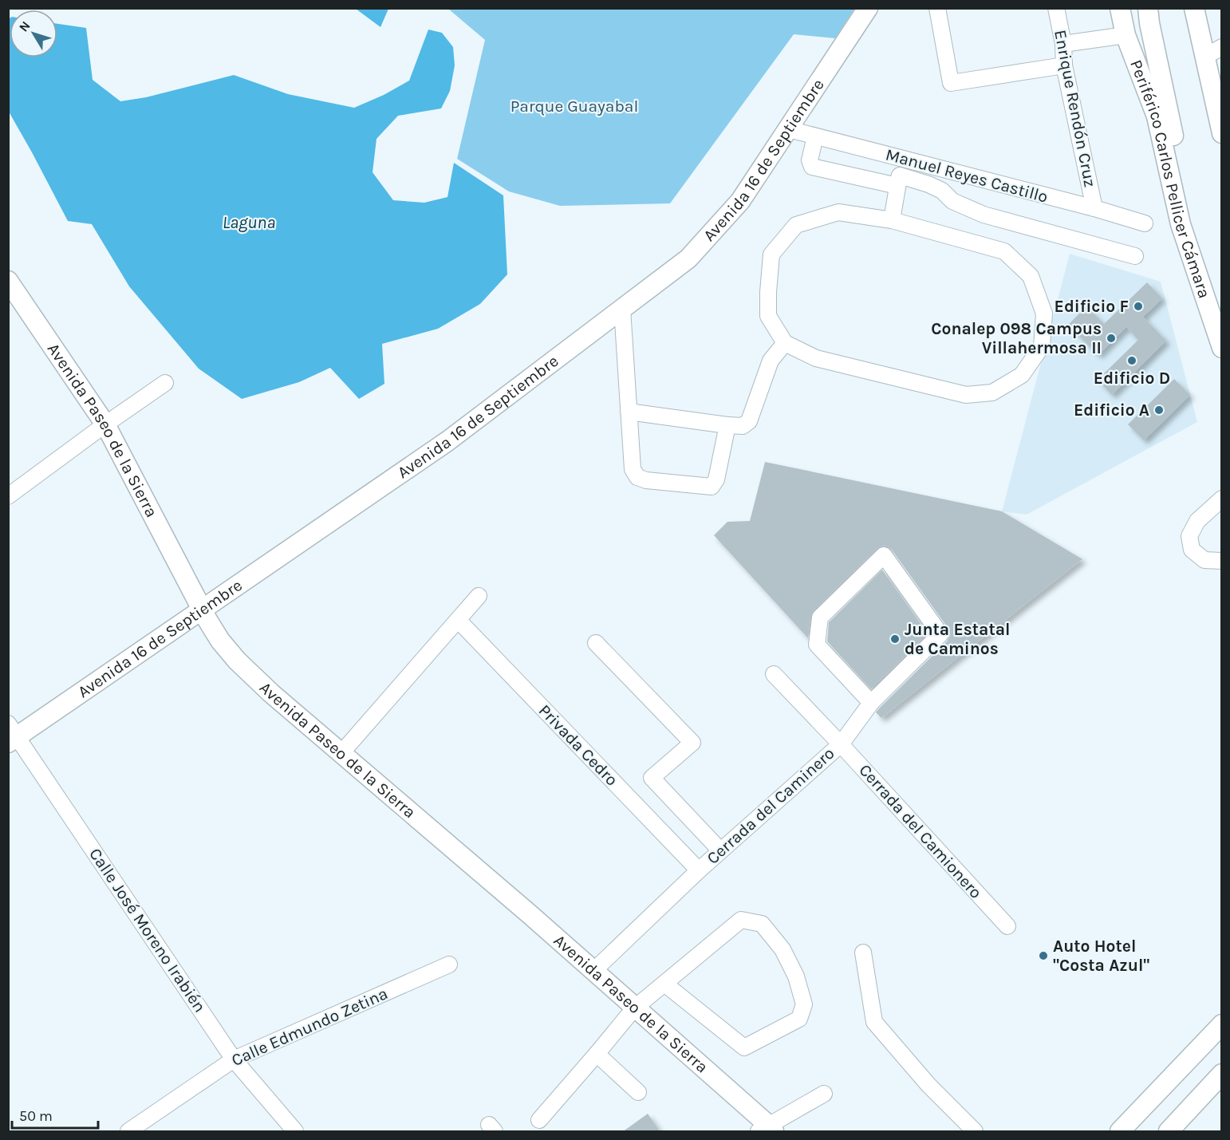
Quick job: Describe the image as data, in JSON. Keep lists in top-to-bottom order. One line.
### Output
{"streets":{"main road":["Avenida 16 de Septiembre","Periférico Carlos Pellicer Cámara","Avenida Paseo de la Sierra"],"street":["Enrique Rendón Cruz","Manuel Reyes Castillo","Privada Cedro","Cerrada del Caminero","Cerrada del Camionero","Calle José Moreno Irabién","Calle Edmundo Zetina"]},"crossings":[["Enrique Rendón Cruz","Manuel Reyes Castillo"],["Avenida 16 de Septiembre","Manuel Reyes Castillo"],["Avenida 16 de Septiembre","Avenida Paseo de la Sierra"],["Avenida 16 de Septiembre","Calle José Moreno Irabién"],["Avenida Paseo de la Sierra","Cerrada del Caminero"],["Privada Cedro","Cerrada del Caminero"],["Cerrada del Caminero","Cerrada del Camionero"],["Calle José Moreno Irabién","Calle Edmundo Zetina"]],"water":["Laguna"],"parks":["Parque Guayabal"],"places":["Edificio F","Conalep 098 Campus Villahermosa II","Edificio D","Edificio A","Junta Estatal de Caminos","Auto Hotel \"Costa Azul\""],"scale_bar":"50 m","north":"top left"}
